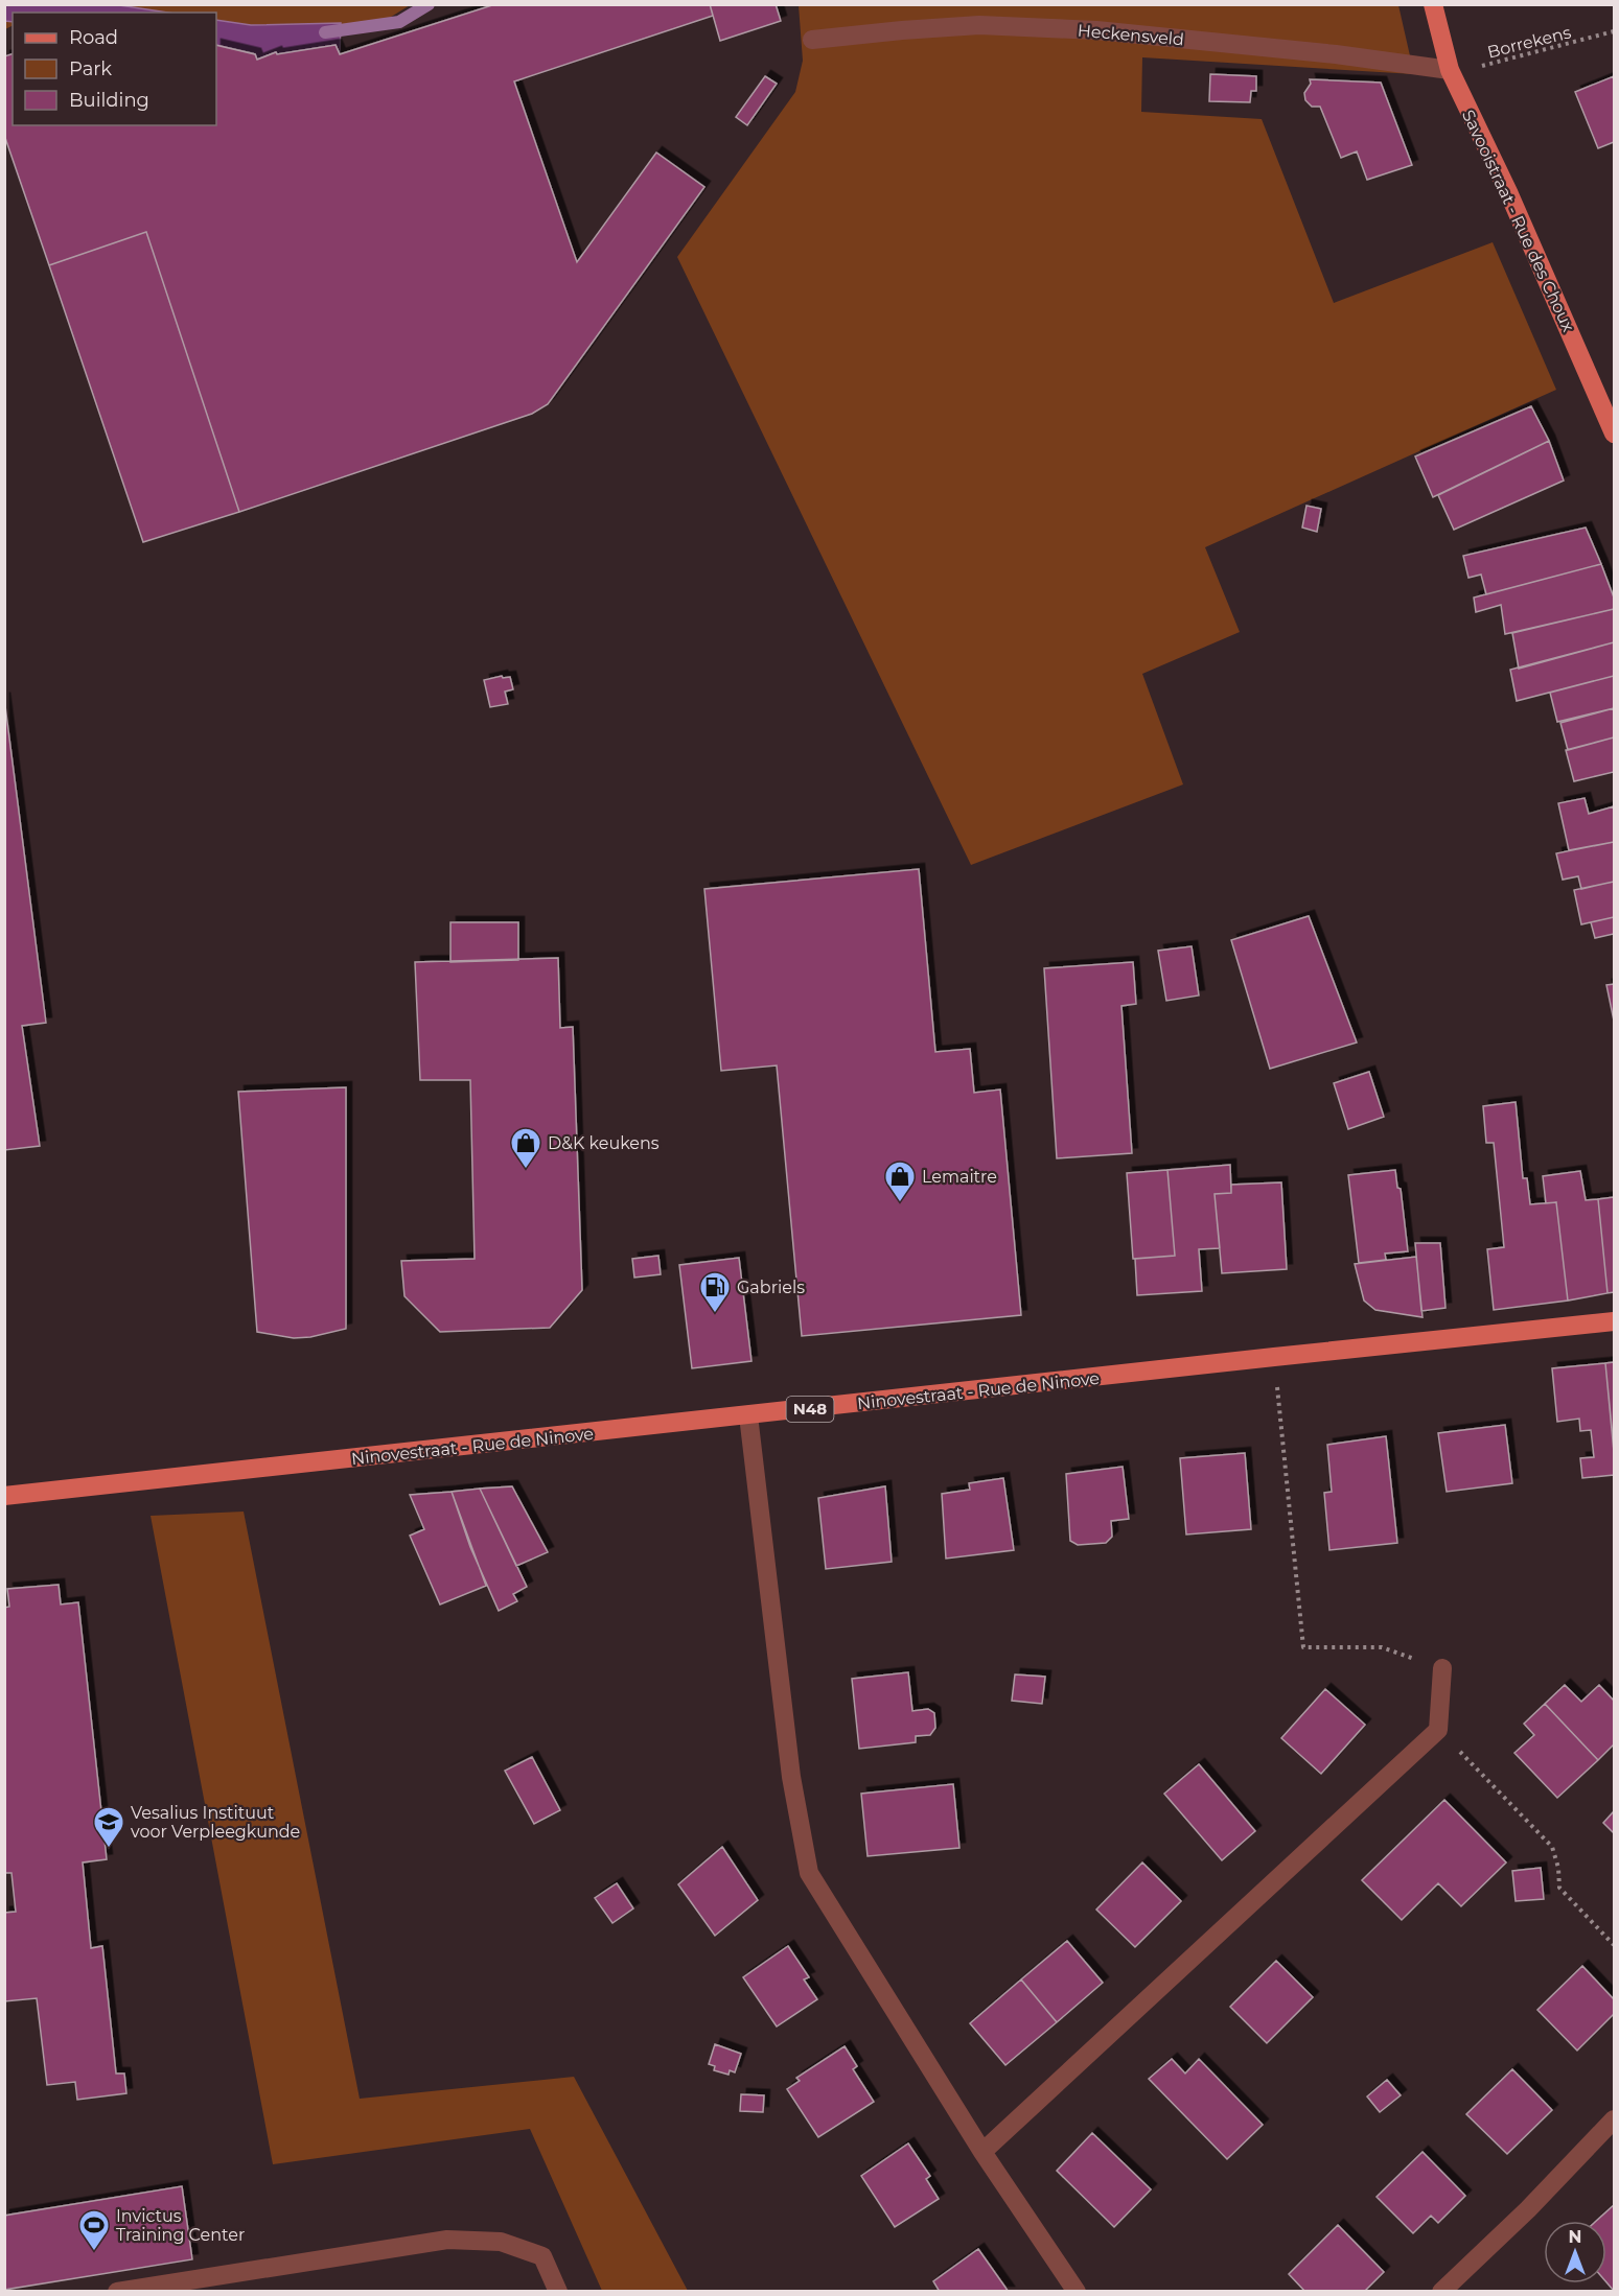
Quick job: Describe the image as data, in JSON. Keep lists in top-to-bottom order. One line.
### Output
{"streets":{"main road":["Savooistraat - Rue des Choux","Ninovestraat - Rue de Ninove","N48"],"street":["Heckensveld"],"path":["Borrekens"]},"crossings":[["Heckensveld","Borrekens"],["Heckensveld","Savooistraat - Rue des Choux"],["Borrekens","Savooistraat - Rue des Choux"]],"places":{"shop":["D&K keukens","Lemaitre"],"fuel station":["Gabriels"],"school or university":["Vesalius Instituut voor Verpleegkunde"],"sports":["Invictus Training Center"]},"legend":["Road","Park","Building"],"north":"top"}
